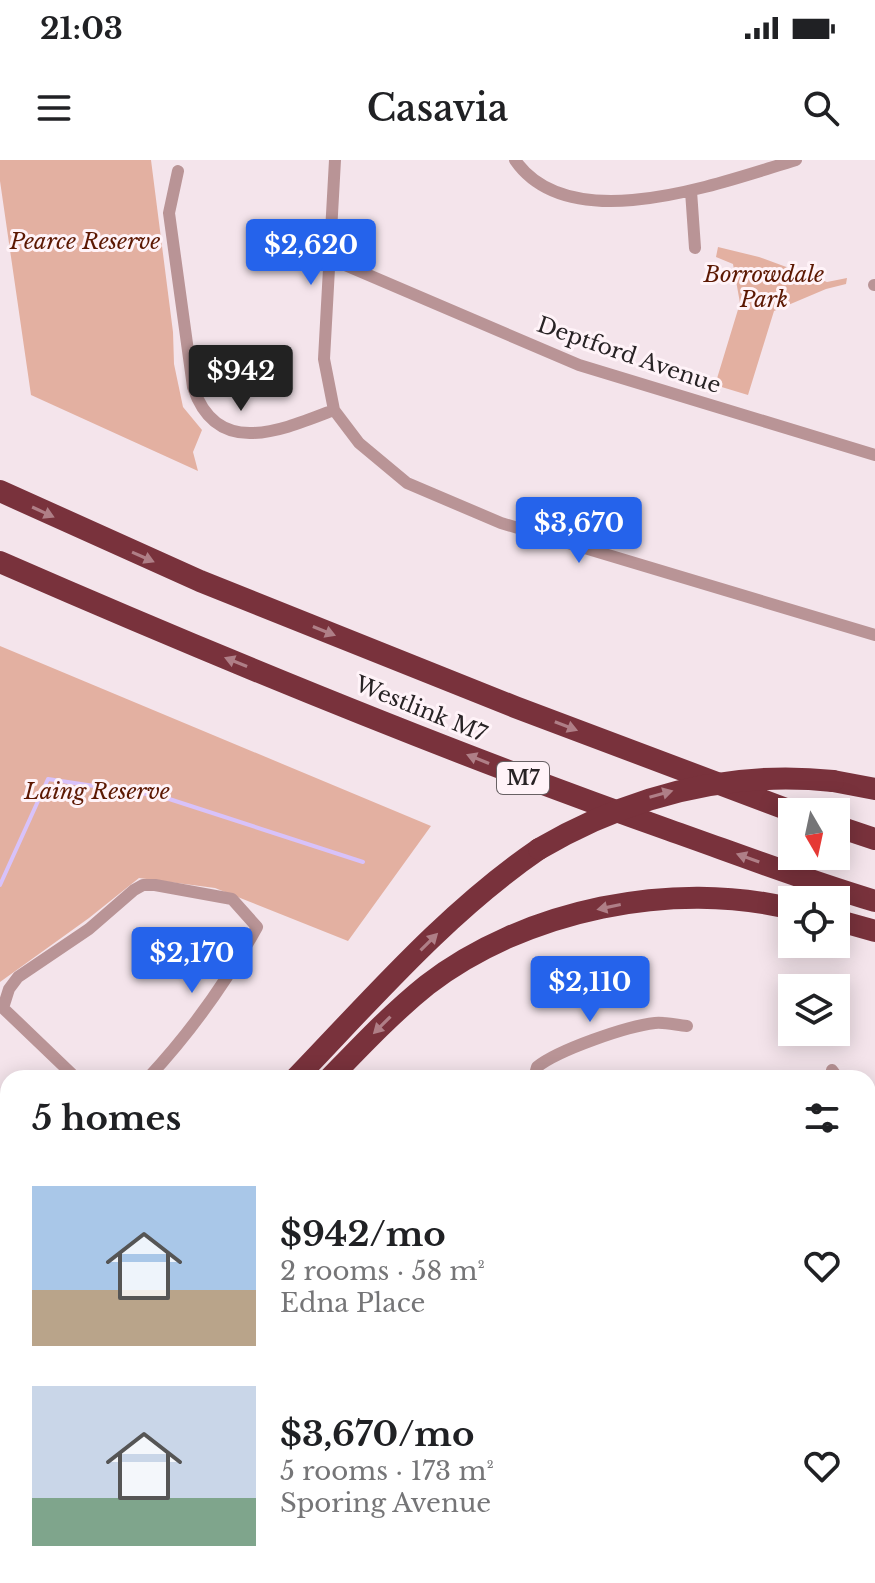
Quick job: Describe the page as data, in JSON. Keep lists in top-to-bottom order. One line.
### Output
{"streets":{"highway":["Westlink M7","M7"],"street":["Deptford Avenue"]},"parks":["Pearce Reserve","Borrowdale Park","Laing Reserve"],"north":"bottom","page":{"status":"21:03","header":"Casavia","price":["$2,620","$942","$3,670","$2,170","$2,110"],"heading":"5 homes","list":[{"name":"$942/mo","note":"2 rooms · 58 m² · Edna Place"},{"name":"$3,670/mo","note":"5 rooms · 173 m² · Sporing Avenue"}]}}
